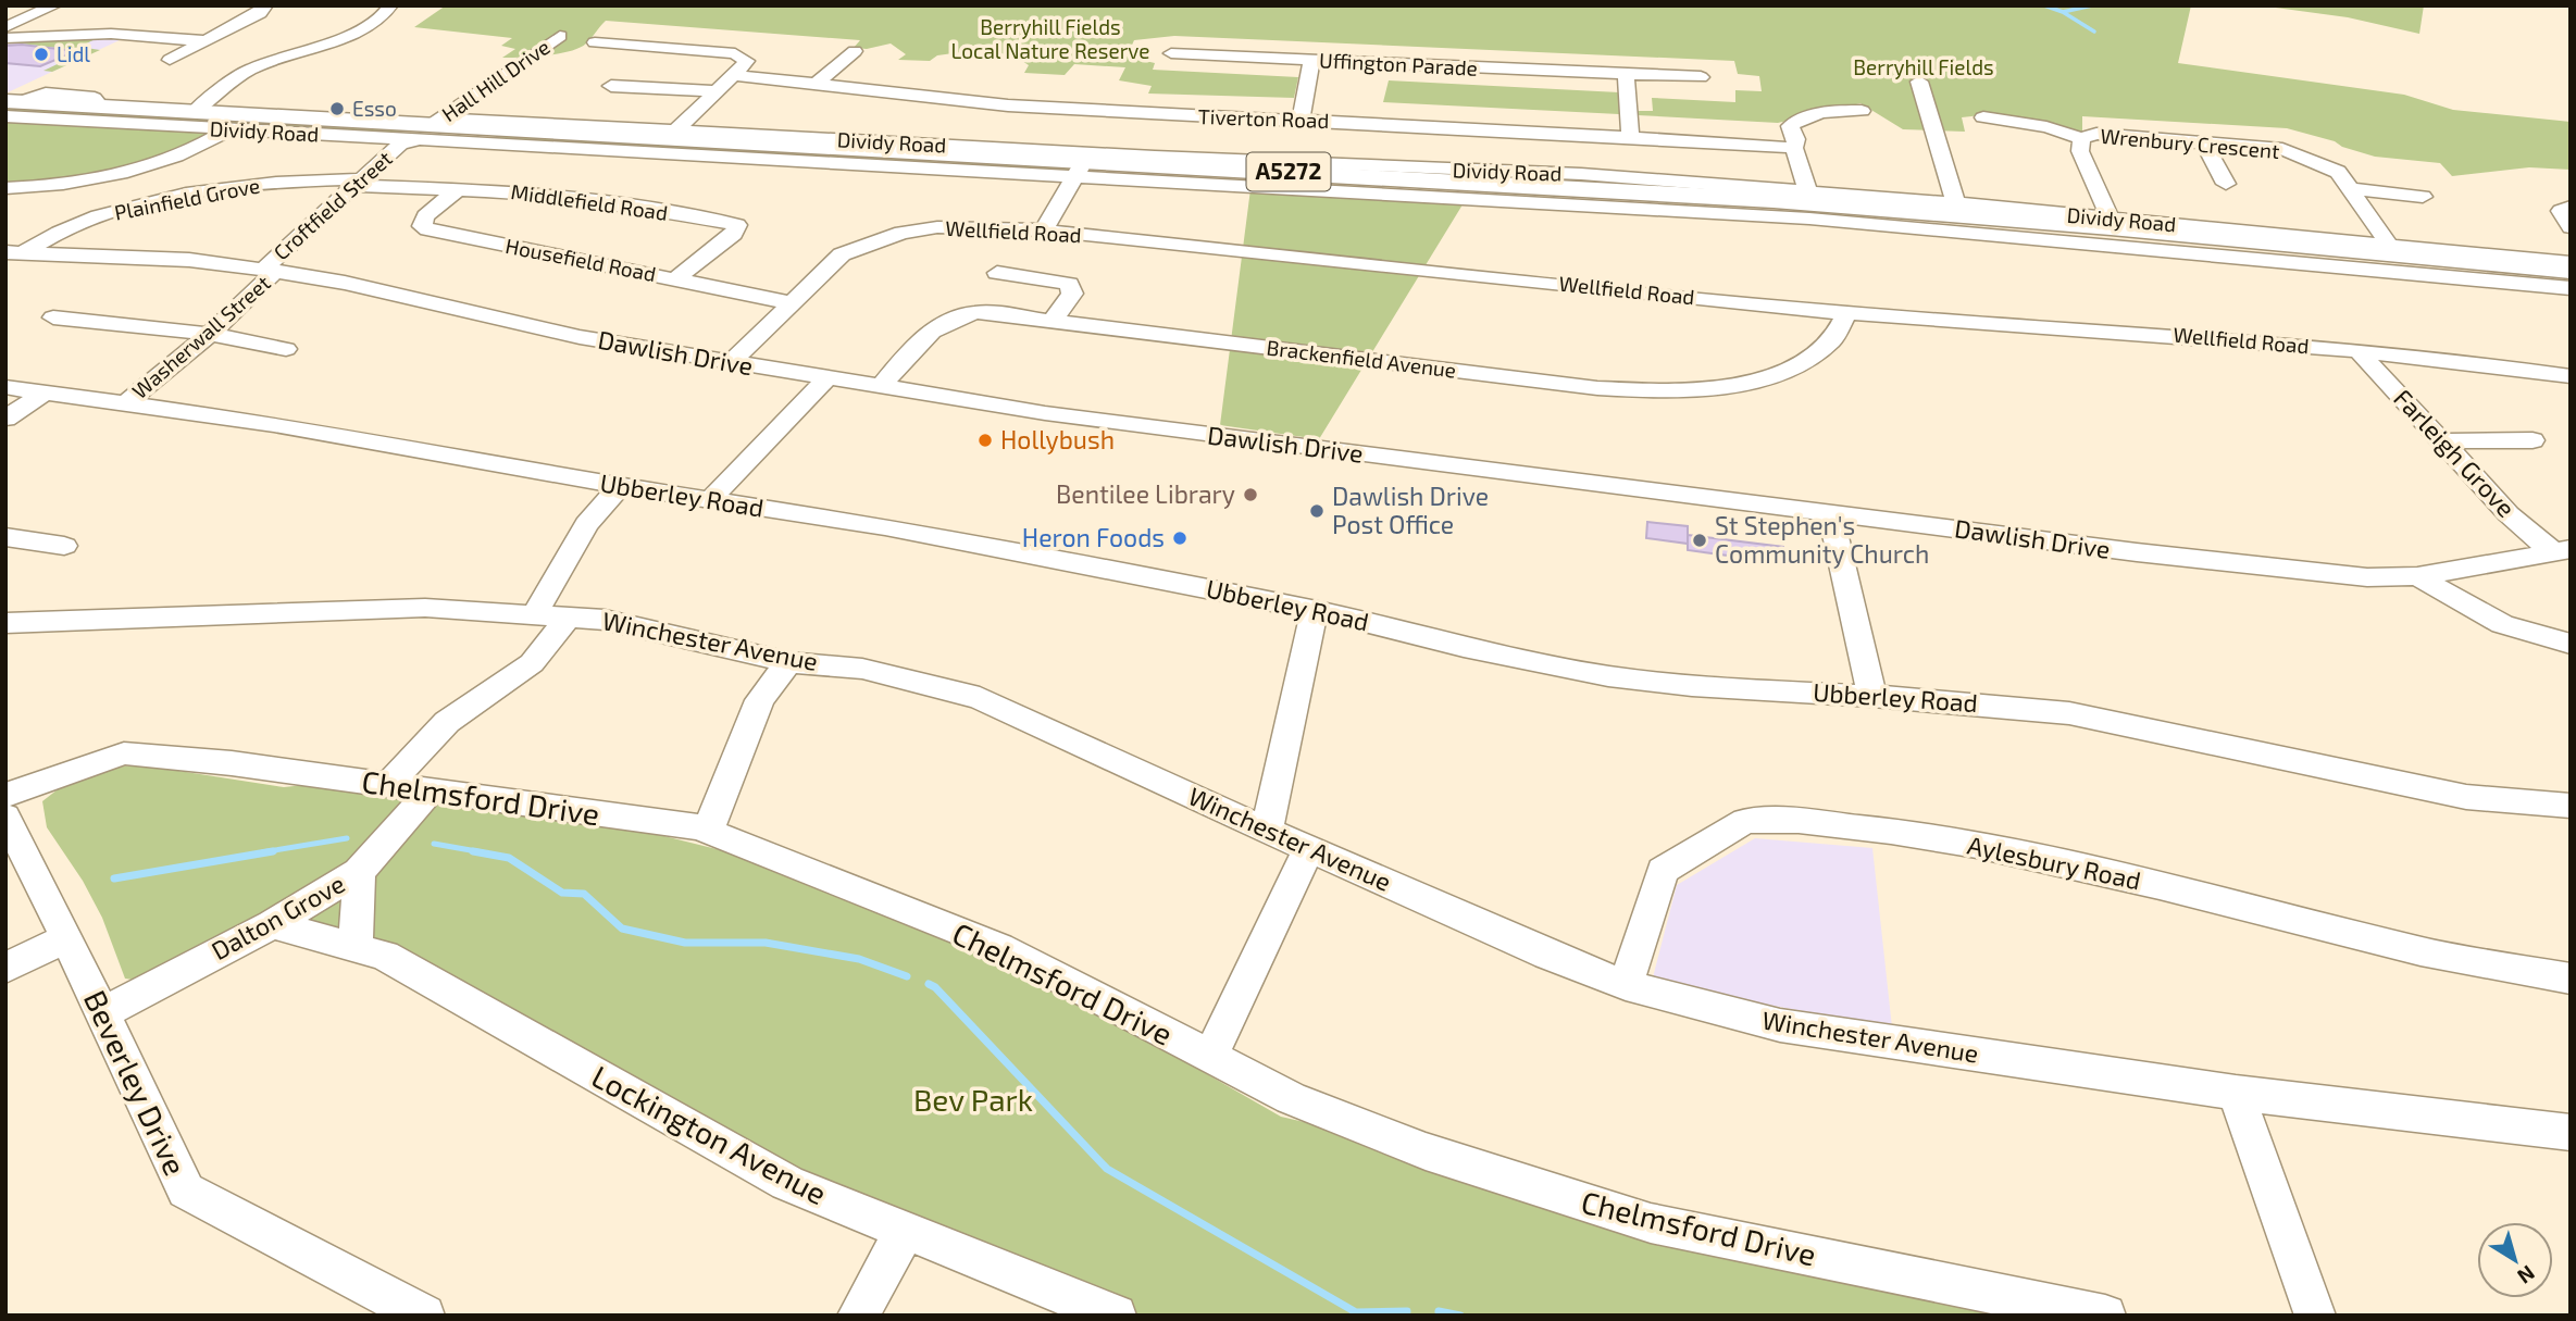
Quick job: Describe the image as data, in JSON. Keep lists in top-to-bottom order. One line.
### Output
{"streets":{"main road":["Dividy Road","A5272"],"street":["Uffington Parade","Hall Hill Drive","Tiverton Road","Wrenbury Crescent","Plainfield Grove","Middlefield Road","Croftfield Street","Wellfield Road","Housefield Road","Washerwall Street","Dawlish Drive","Brackenfield Avenue","Farleigh Grove","Ubberley Road","Winchester Avenue","Chelmsford Drive","Aylesbury Road","Dalton Grove","Beverley Drive","Lockington Avenue"]},"crossings":[["Hall Hill Drive","Dividy Road"],["Hall Hill Drive","Croftfield Street"],["Tiverton Road","Dividy Road"],["Dividy Road","Wrenbury Crescent"],["Dividy Road","Croftfield Street"],["Plainfield Grove","Middlefield Road"],["Plainfield Grove","Croftfield Street"],["Plainfield Grove","Dawlish Drive"],["Middlefield Road","Croftfield Street"],["Middlefield Road","Housefield Road"],["Croftfield Street","Washerwall Street"],["Croftfield Street","Dawlish Drive"],["Wellfield Road","Housefield Road"],["Wellfield Road","Dawlish Drive"],["Wellfield Road","Brackenfield Avenue"],["Wellfield Road","Farleigh Grove"],["Washerwall Street","Dawlish Drive"],["Washerwall Street","Ubberley Road"],["Dawlish Drive","Brackenfield Avenue"],["Dawlish Drive","Farleigh Grove"],["Winchester Avenue","Aylesbury Road"],["Chelmsford Drive","Dalton Grove"],["Dalton Grove","Beverley Drive"],["Dalton Grove","Lockington Avenue"]],"parks":["Berryhill Fields Local Nature Reserve","Berryhill Fields","Bev Park"],"places":["Lidl","Esso","Hollybush","Bentilee Library","Dawlish Drive Post Office","Heron Foods","St Stephen's Community Church"],"north":"bottom right"}
